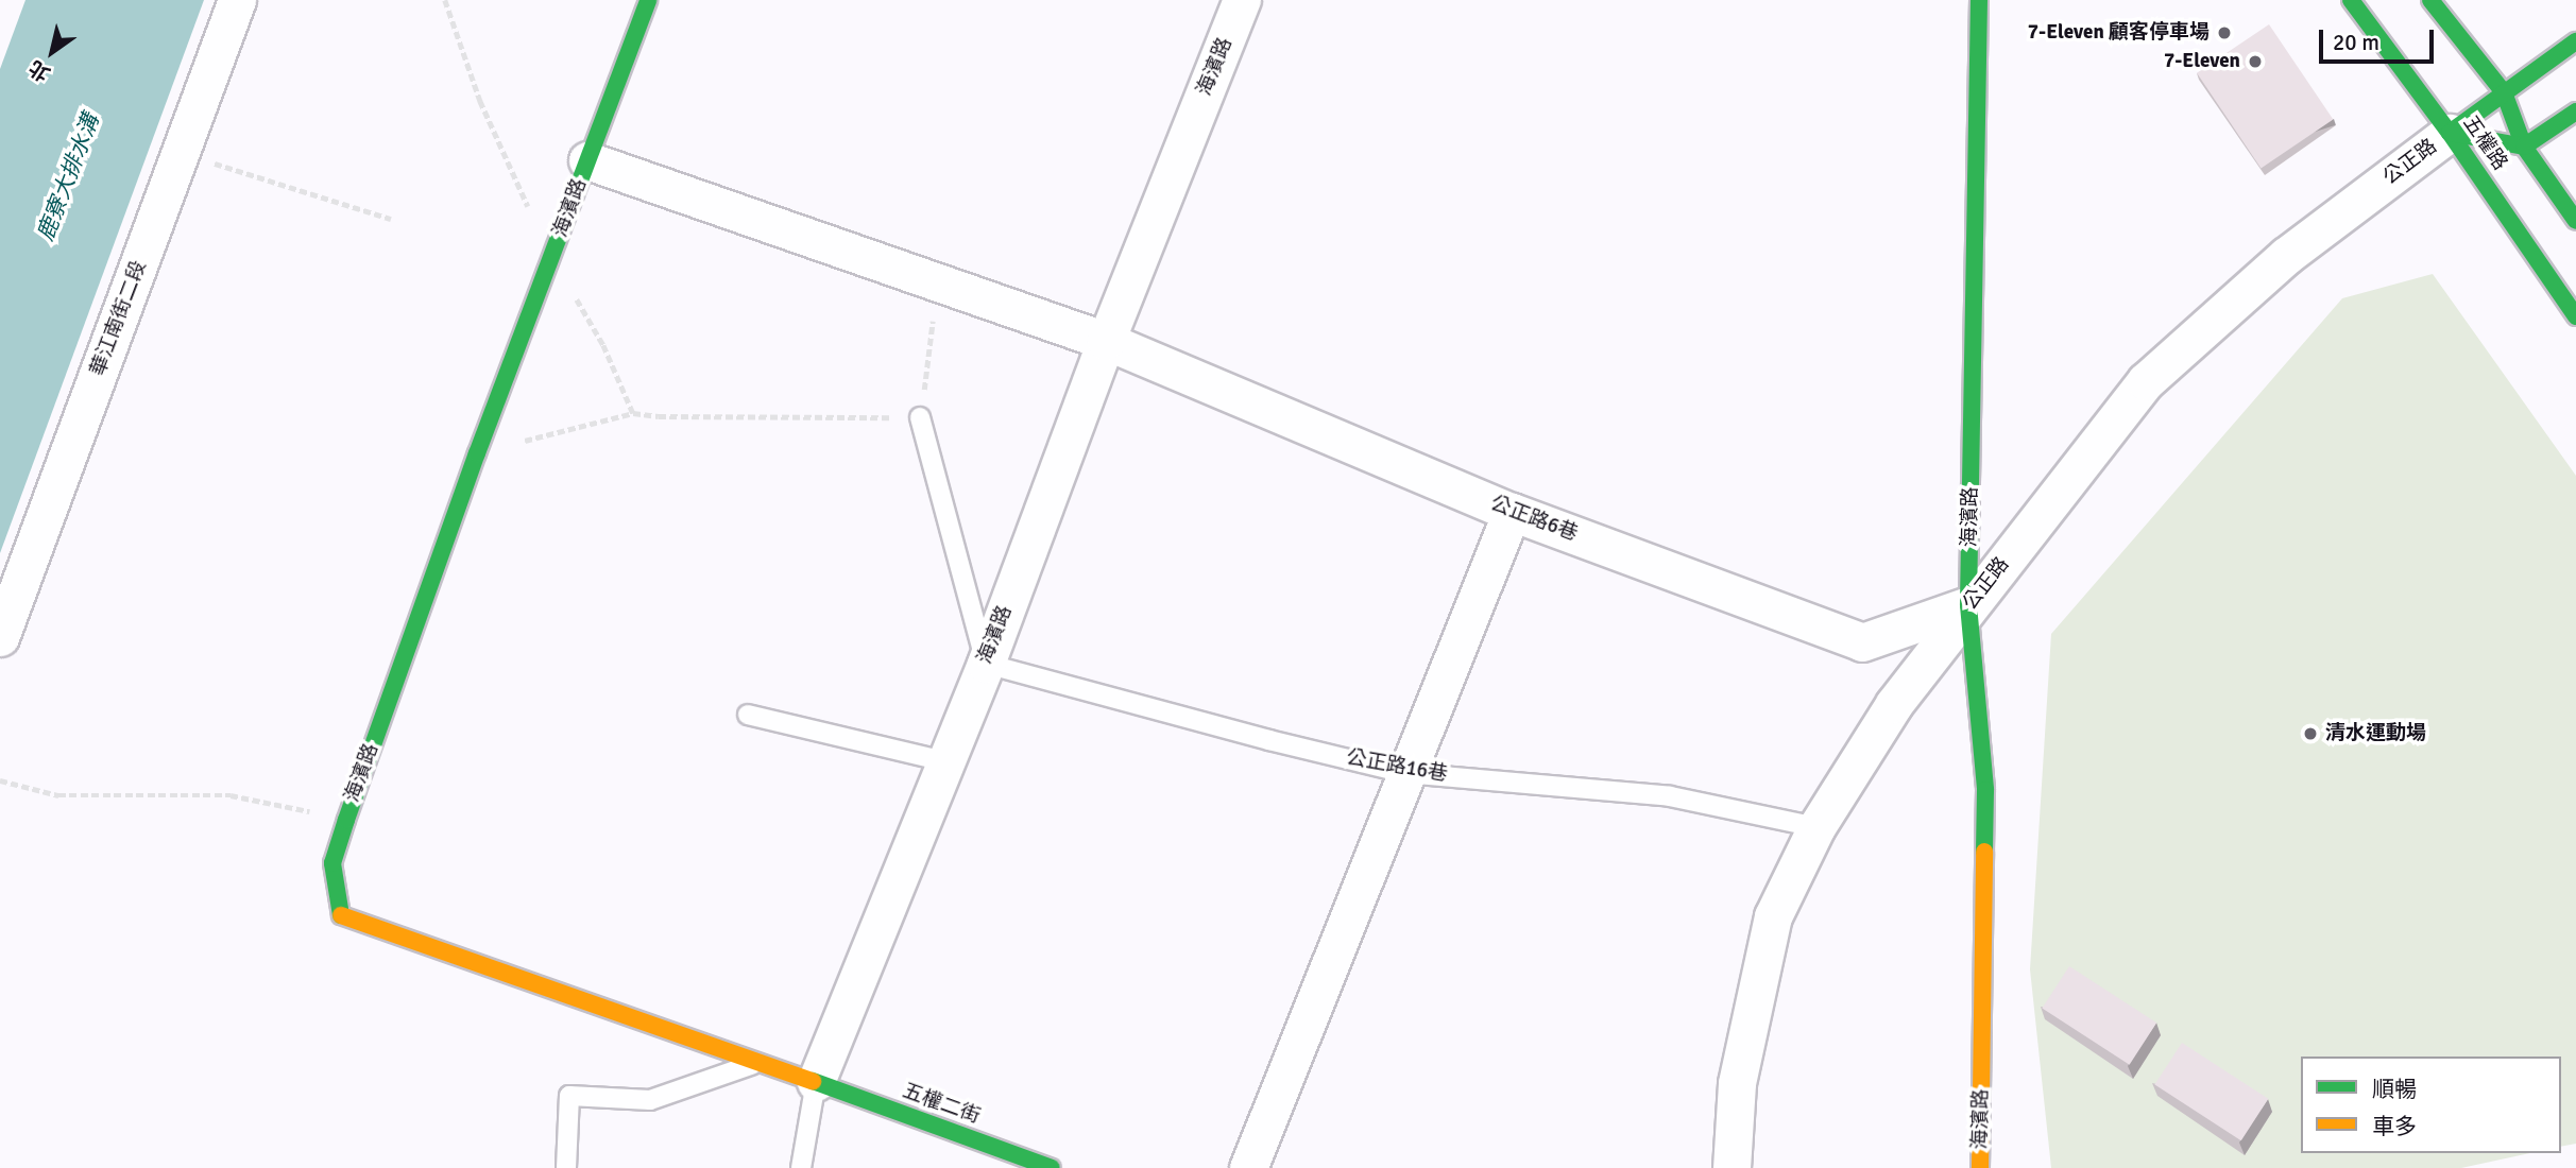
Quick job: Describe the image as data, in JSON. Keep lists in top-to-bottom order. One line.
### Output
{"streets":{"street":["海濱路","五權路","公正路","華江南街二段","公正路6巷","五權二街"],"lane":["公正路16巷"]},"crossings":[["海濱路","公正路"],["海濱路","公正路6巷"],["海濱路","公正路16巷"],["海濱路","五權二街"],["五權路","公正路"],["公正路","公正路6巷"],["公正路","公正路16巷"]],"water":["鹿寮大排水溝"],"places":["7-Eleven 顧客停車場","7-Eleven","清水運動場"],"legend":["順暢","車多"],"scale_bar":"20 m","north":"bottom left"}
